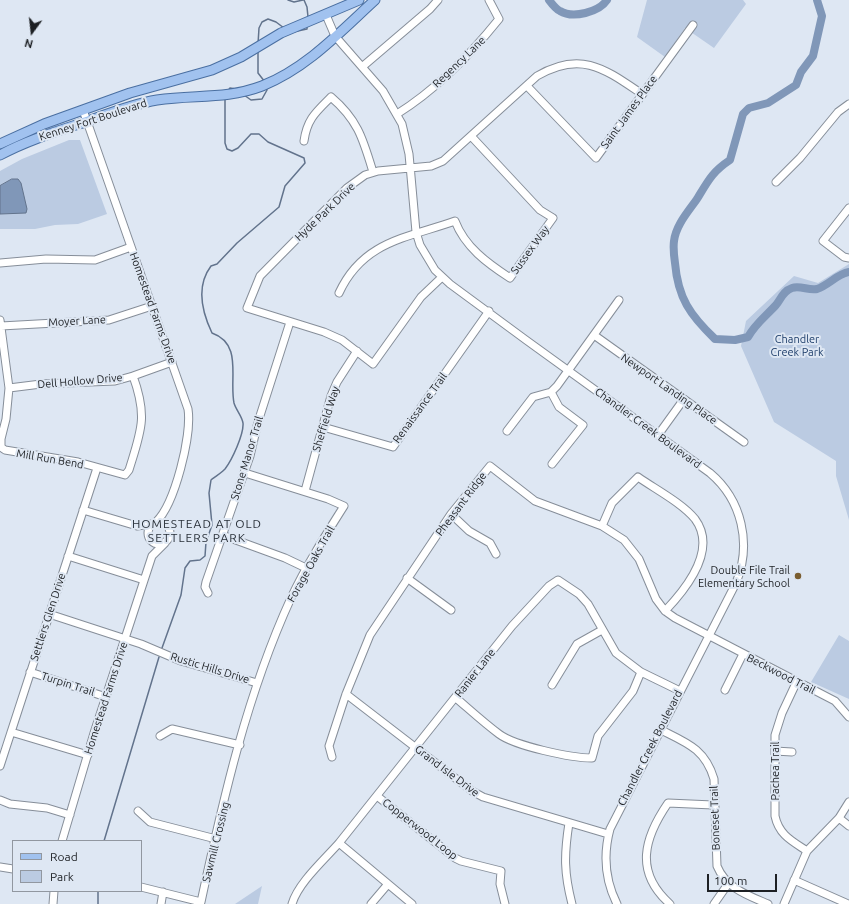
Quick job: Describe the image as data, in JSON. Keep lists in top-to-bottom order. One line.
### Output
{"streets":{"main road":["Kenney Fort Boulevard"],"street":["Regency Lane","Saint James Place","Hyde Park Drive","Sussex Way","Homestead Farms Drive","Moyer Lane","Dell Hollow Drive","Newport Landing Place","Renaissance Trail","Sheffield Way","Chandler Creek Boulevard","Stone Manor Trail","Mill Run Bend","Pheasant Ridge","Forage Oaks Trail","Settlers Glen Drive","Rustic Hills Drive","Ranier Lane","Beckwood Trail","Turpin Trail","Grand Isle Drive","Pachea Trail","Boneset Trail","Copperwood Loop","Sawmill Crossing"]},"crossings":[["Regency Lane","Chandler Creek Boulevard"],["Saint James Place","Hyde Park Drive"],["Kenney Fort Boulevard","Homestead Farms Drive"],["Kenney Fort Boulevard","Chandler Creek Boulevard"],["Hyde Park Drive","Sussex Way"],["Hyde Park Drive","Sheffield Way"],["Hyde Park Drive","Chandler Creek Boulevard"],["Hyde Park Drive","Stone Manor Trail"],["Sussex Way","Chandler Creek Boulevard"],["Homestead Farms Drive","Moyer Lane"],["Homestead Farms Drive","Dell Hollow Drive"],["Homestead Farms Drive","Rustic Hills Drive"],["Homestead Farms Drive","Turpin Trail"],["Moyer Lane","Mill Run Bend"],["Dell Hollow Drive","Mill Run Bend"],["Renaissance Trail","Sheffield Way"],["Renaissance Trail","Chandler Creek Boulevard"],["Sheffield Way","Forage Oaks Trail"],["Chandler Creek Boulevard","Pheasant Ridge"],["Chandler Creek Boulevard","Ranier Lane"],["Chandler Creek Boulevard","Beckwood Trail"],["Chandler Creek Boulevard","Grand Isle Drive"],["Chandler Creek Boulevard","Boneset Trail"],["Stone Manor Trail","Forage Oaks Trail"],["Mill Run Bend","Settlers Glen Drive"],["Pheasant Ridge","Beckwood Trail"],["Pheasant Ridge","Grand Isle Drive"],["Forage Oaks Trail","Rustic Hills Drive"],["Forage Oaks Trail","Sawmill Crossing"],["Settlers Glen Drive","Rustic Hills Drive"],["Settlers Glen Drive","Turpin Trail"],["Ranier Lane","Grand Isle Drive"],["Ranier Lane","Copperwood Loop"],["Beckwood Trail","Pachea Trail"]],"districts":["HOMESTEAD AT OLD SETTLERS PARK"],"parks":["Chandler Creek Park"],"places":["Double File Trail Elementary School"],"legend":["Road","Park"],"scale_bar":"100 m","north":"bottom"}
